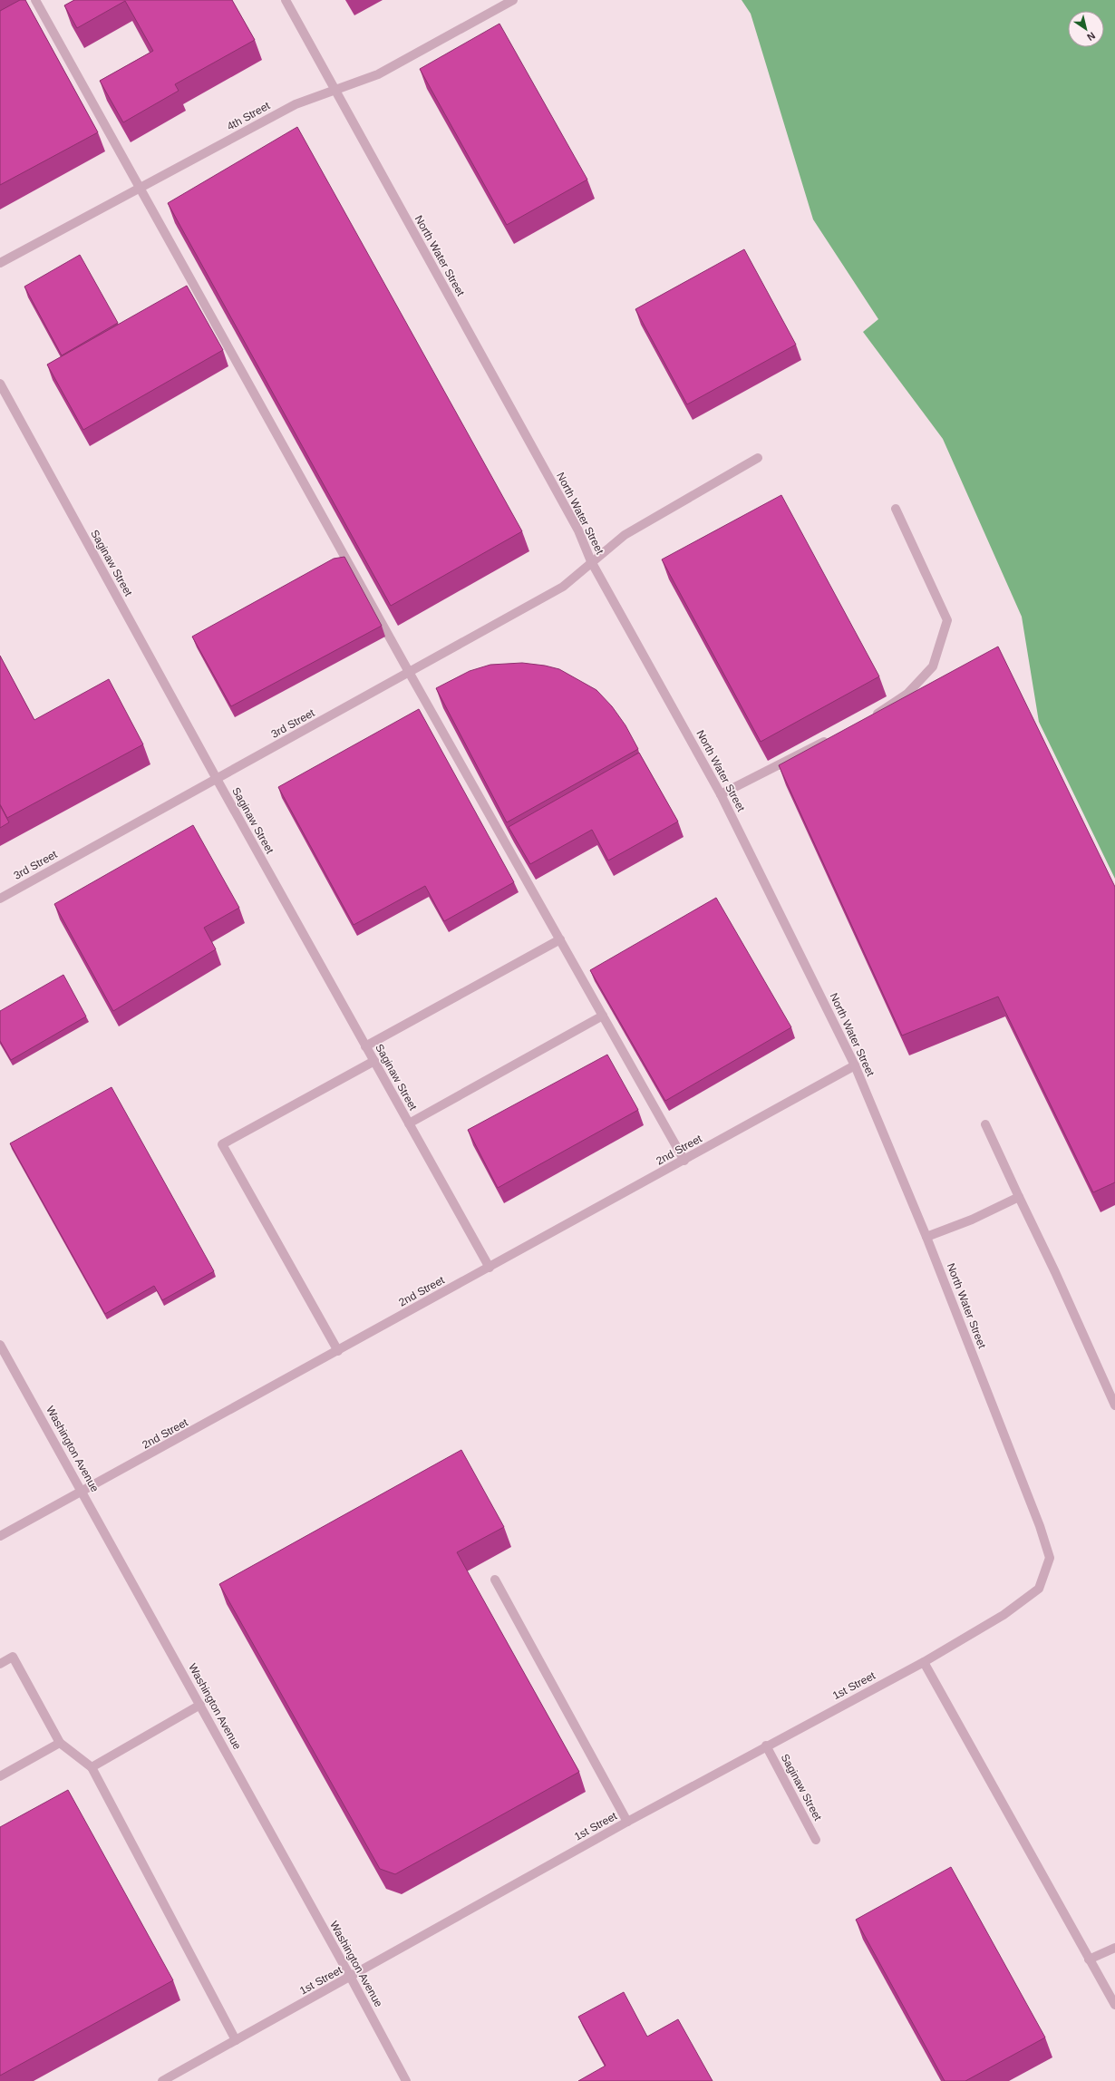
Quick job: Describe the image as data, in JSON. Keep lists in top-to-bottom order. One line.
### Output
{"streets":{"street":["4th Street","North Water Street","Saginaw Street","3rd Street","2nd Street","Washington Avenue","1st Street"]},"crossings":[["4th Street","North Water Street"],["North Water Street","3rd Street"],["North Water Street","2nd Street"],["North Water Street","1st Street"],["Saginaw Street","3rd Street"],["Saginaw Street","2nd Street"],["Saginaw Street","1st Street"],["2nd Street","Washington Avenue"],["Washington Avenue","1st Street"]],"north":"bottom right"}
